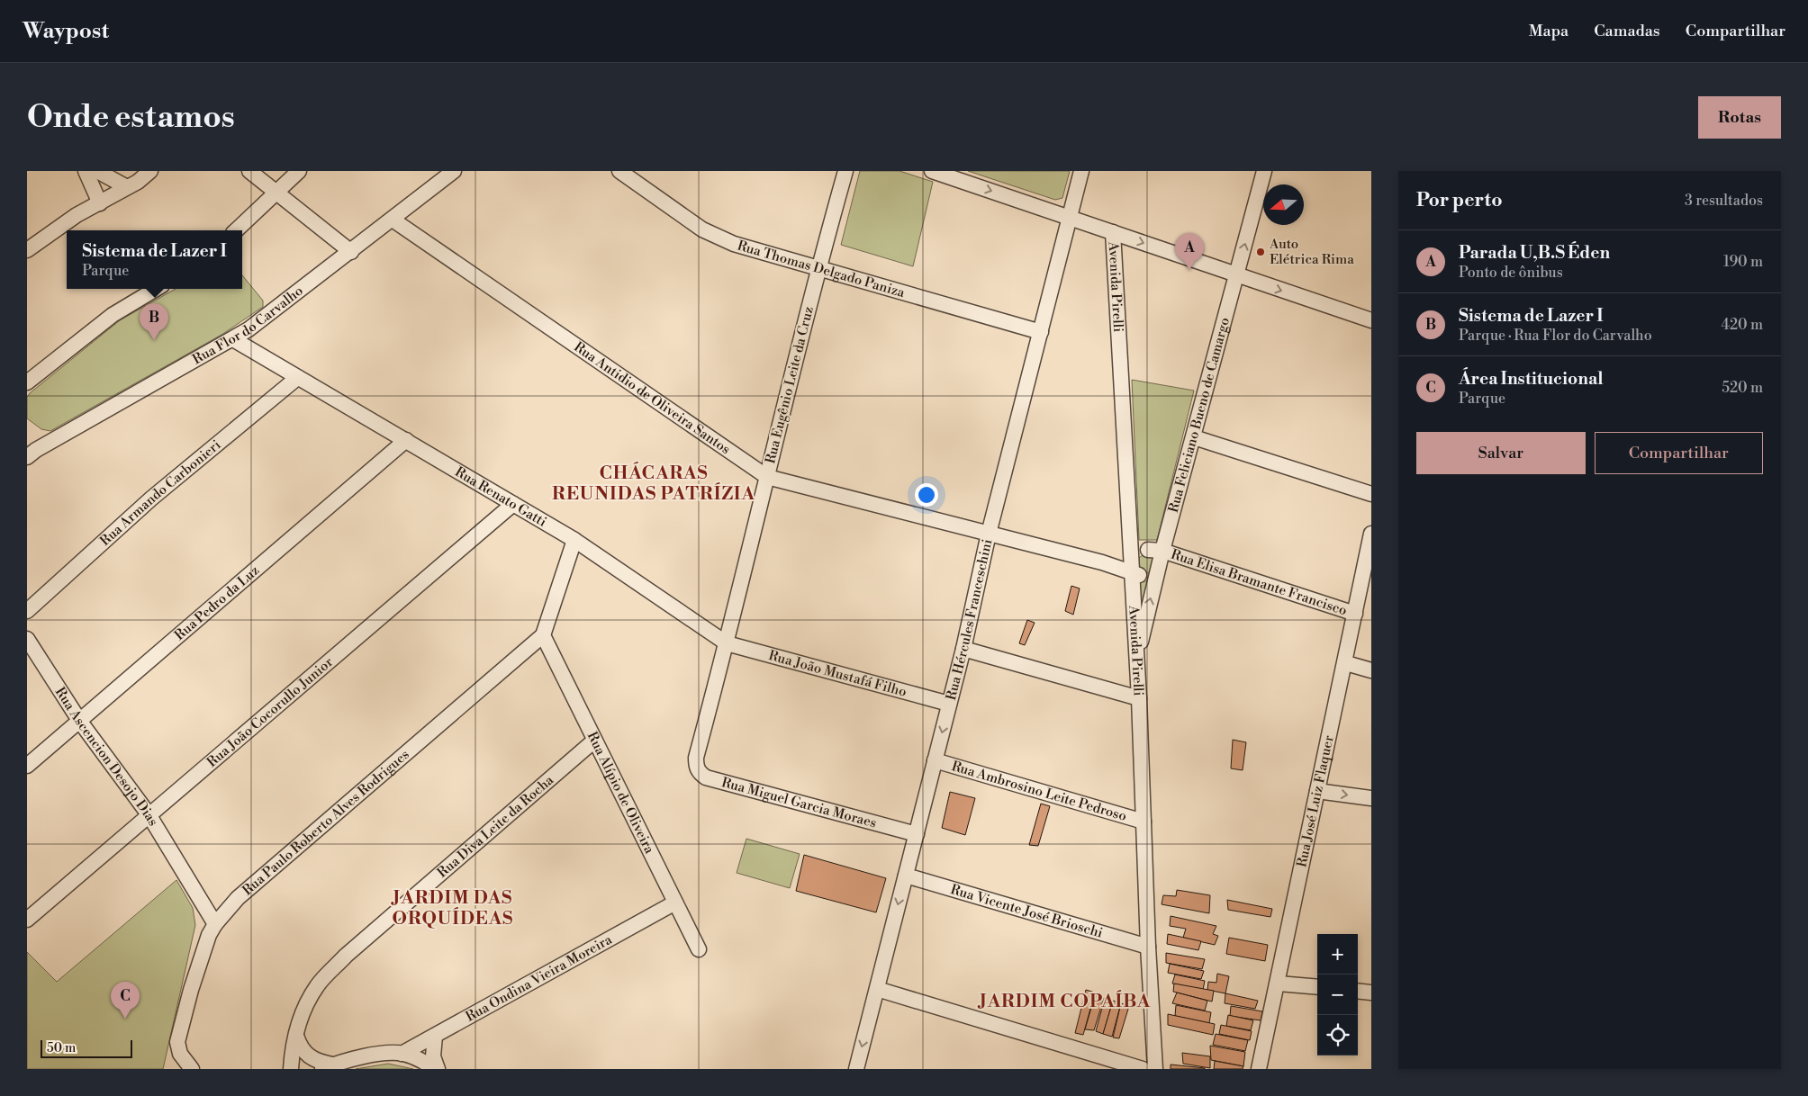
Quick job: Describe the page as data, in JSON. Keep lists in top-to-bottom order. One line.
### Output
{"streets":{"street":["Rua Thomas Delgado Paniza","Avenida Pirelli","Rua Flor do Carvalho","Rua Eugênio Leite da Cruz","Rua Antidio de Oliveira Santos","Rua Feliciano Bueno de Camargo","Rua Armando Carbonieri","Rua Renato Gatti","Rua Elisa Bramante Francisco","Rua Pedro da Luz","Rua Hércules Franceschini","Rua João Mustafá Filho","Rua João Cocorullo Junior","Rua Ascencion Desojo Dias","Rua Ambrosino Leite Pedroso","Rua Alípio de Oliveira","Rua José Luiz Flaquer","Rua Miguel Garcia Moraes","Rua Paulo Roberto Alves Rodrigues","Rua Diva Leite da Rocha","Rua Vicente José Brioschi","Rua Ondina Vieira Moreira"]},"crossings":[["Rua Thomas Delgado Paniza","Rua Eugênio Leite da Cruz"],["Rua Thomas Delgado Paniza","Rua Hércules Franceschini"],["Avenida Pirelli","Rua Feliciano Bueno de Camargo"],["Avenida Pirelli","Rua Elisa Bramante Francisco"],["Avenida Pirelli","Rua Ambrosino Leite Pedroso"],["Avenida Pirelli","Rua Vicente José Brioschi"],["Rua Flor do Carvalho","Rua Antidio de Oliveira Santos"],["Rua Flor do Carvalho","Rua Renato Gatti"],["Rua Eugênio Leite da Cruz","Rua Antidio de Oliveira Santos"],["Rua Eugênio Leite da Cruz","Rua Renato Gatti"],["Rua Eugênio Leite da Cruz","Rua João Mustafá Filho"],["Rua Eugênio Leite da Cruz","Rua Miguel Garcia Moraes"],["Rua Antidio de Oliveira Santos","Rua Hércules Franceschini"],["Rua Feliciano Bueno de Camargo","Rua Elisa Bramante Francisco"],["Rua Armando Carbonieri","Rua Renato Gatti"],["Rua Renato Gatti","Rua Pedro da Luz"],["Rua Renato Gatti","Rua João Mustafá Filho"],["Rua Renato Gatti","Rua João Cocorullo Junior"],["Rua Elisa Bramante Francisco","Rua José Luiz Flaquer"],["Rua Pedro da Luz","Rua Ascencion Desojo Dias"],["Rua Hércules Franceschini","Rua João Mustafá Filho"],["Rua Hércules Franceschini","Rua Ambrosino Leite Pedroso"],["Rua Hércules Franceschini","Rua Miguel Garcia Moraes"],["Rua Hércules Franceschini","Rua Vicente José Brioschi"],["Rua João Cocorullo Junior","Rua Ascencion Desojo Dias"],["Rua Ascencion Desojo Dias","Rua Paulo Roberto Alves Rodrigues"],["Rua Alípio de Oliveira","Rua Paulo Roberto Alves Rodrigues"],["Rua Alípio de Oliveira","Rua Diva Leite da Rocha"],["Rua Alípio de Oliveira","Rua Ondina Vieira Moreira"]],"one_way":["Rua Feliciano Bueno de Camargo"],"districts":["CHÁCARAS REUNIDAS PATRÍZIA","JARDIM DAS ORQUÍDEAS","JARDIM COPAÍBA"],"places":["Auto Elétrica Rima"],"scale_bar":"50 m","north":"left","page":{"header":"Waypost","nav":["Mapa","Camadas","Compartilhar"],"buttons":["Rotas",["Salvar","Compartilhar"]],"title":"Onde estamos","heading":["Por perto","3 resultados"],"list":[{"mark":"A","name":"Parada U,B.S Éden","note":"Ponto de ônibus","value":"190 m"},{"mark":"B","name":"Sistema de Lazer I","note":"Parque · Rua Flor do Carvalho","value":"420 m"},{"mark":"C","name":"Área Institucional","note":"Parque","value":"520 m"}],"popup":["Sistema de Lazer I","Parque"],"pins":["A","B","C"],"map_buttons":["+","−"],"scale":"50 m"}}
